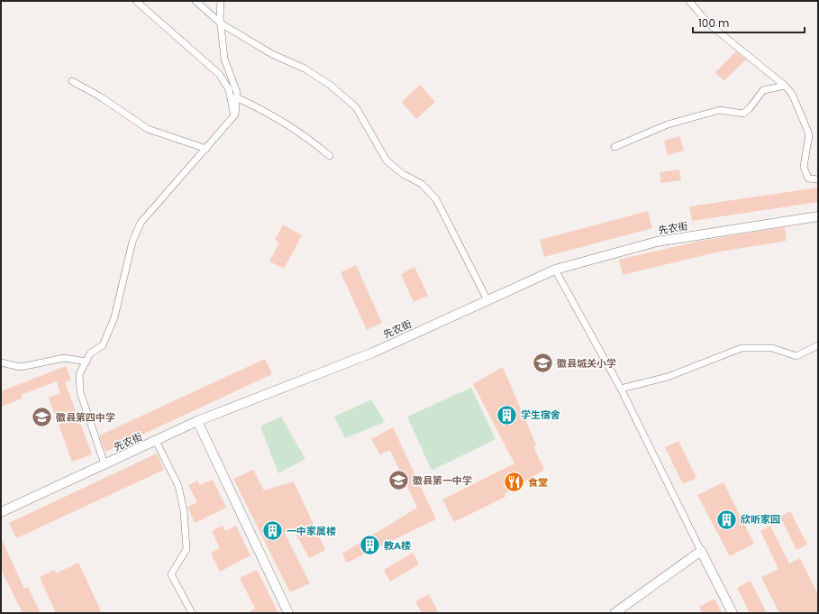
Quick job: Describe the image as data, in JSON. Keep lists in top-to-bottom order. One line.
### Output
{"streets":{"main road":["先农街"]},"places":{"school or university":["徽县城关小学","徽县第四中学","徽县第一中学"],"building":["学生宿舍","欣昕家园","一中家属楼","教A楼"],"restaurant":["食堂"]},"scale_bar":"100 m"}
